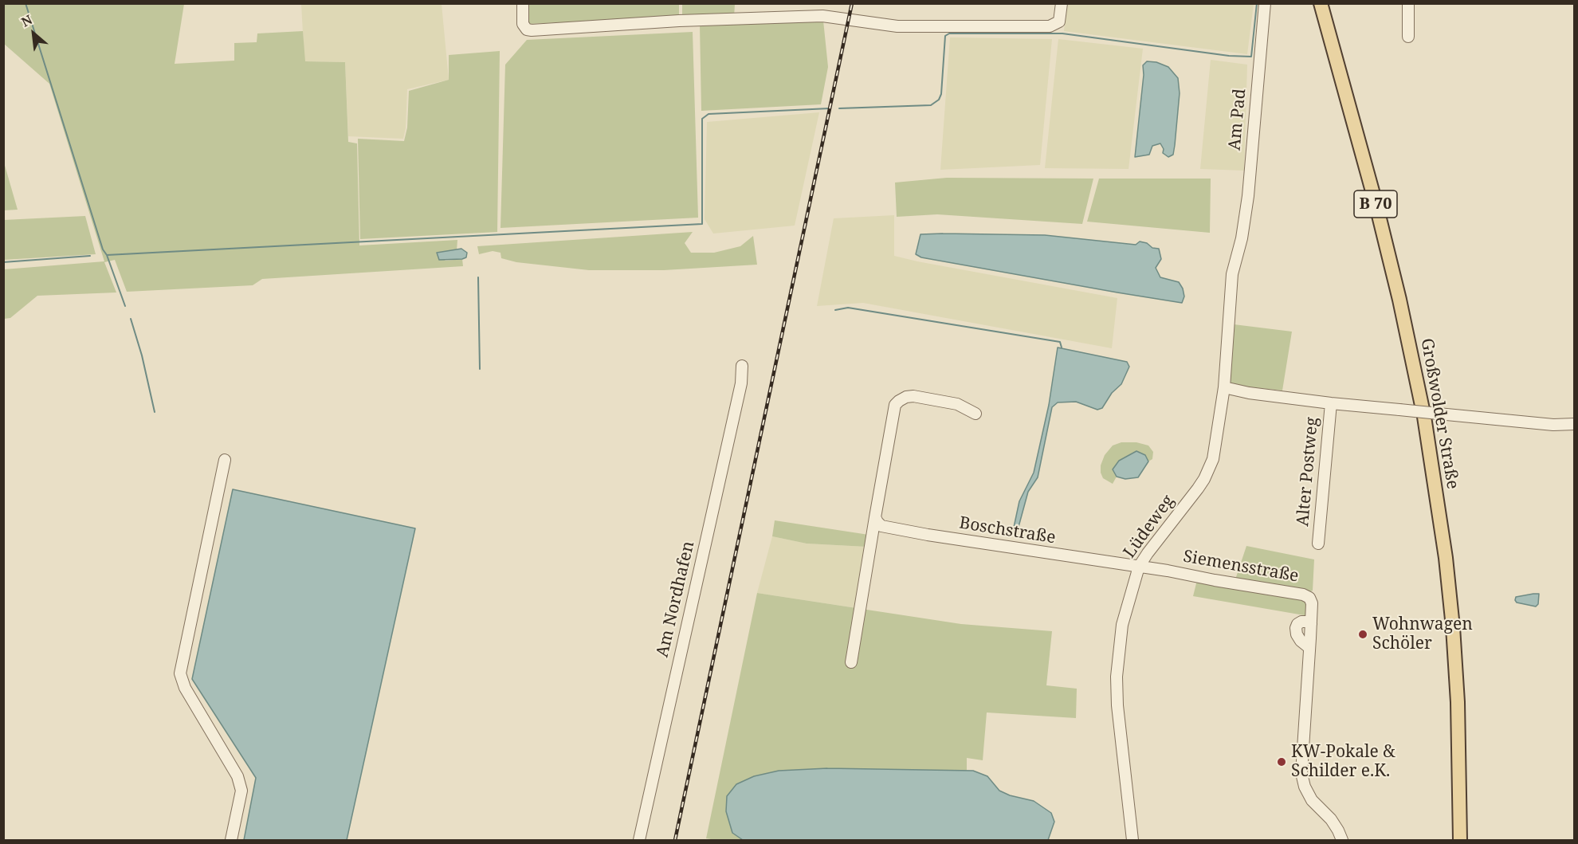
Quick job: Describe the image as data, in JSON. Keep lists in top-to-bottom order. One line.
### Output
{"streets":{"main road":["B 70","Großwolder Straße"],"street":["Am Pad","Alter Postweg","Lüdeweg","Boschstraße","Siemensstraße","Am Nordhafen"]},"crossings":[["Am Pad","Lüdeweg"],["Alter Postweg","Lüdeweg"],["Lüdeweg","Boschstraße"],["Lüdeweg","Siemensstraße"],["Boschstraße","Siemensstraße"]],"places":["Wohnwagen Schöler","KW-Pokale & Schilder e.K."],"north":"top left"}
